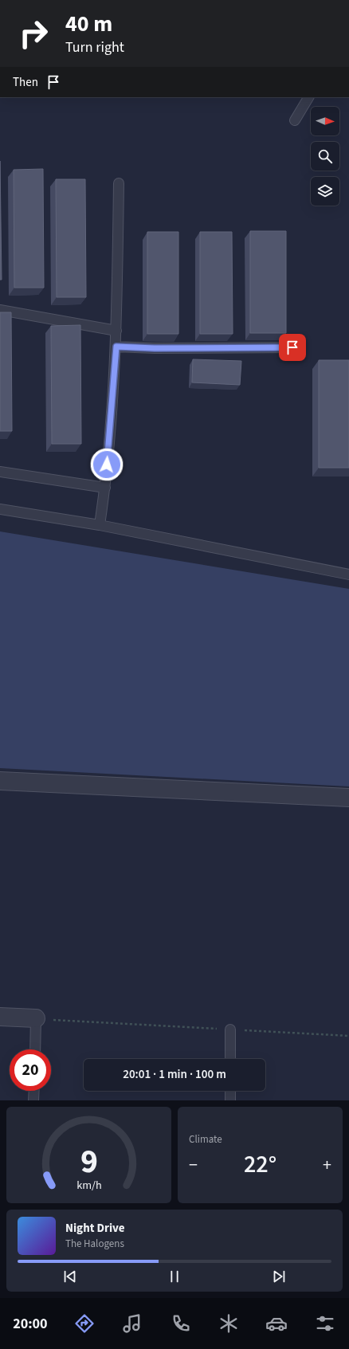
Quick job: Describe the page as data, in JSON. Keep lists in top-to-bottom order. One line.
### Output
{"north":"right","page":{"turn":["40 m","Turn right"],"then":"Then","limit":"20","trip":"20:01 · 1 min · 100 m","tile":"Climate","heat":["−","22°","+"],"song":["Night Drive","The Halogens"],"tabs":"20:00","gauge":["9","km/h"]}}
